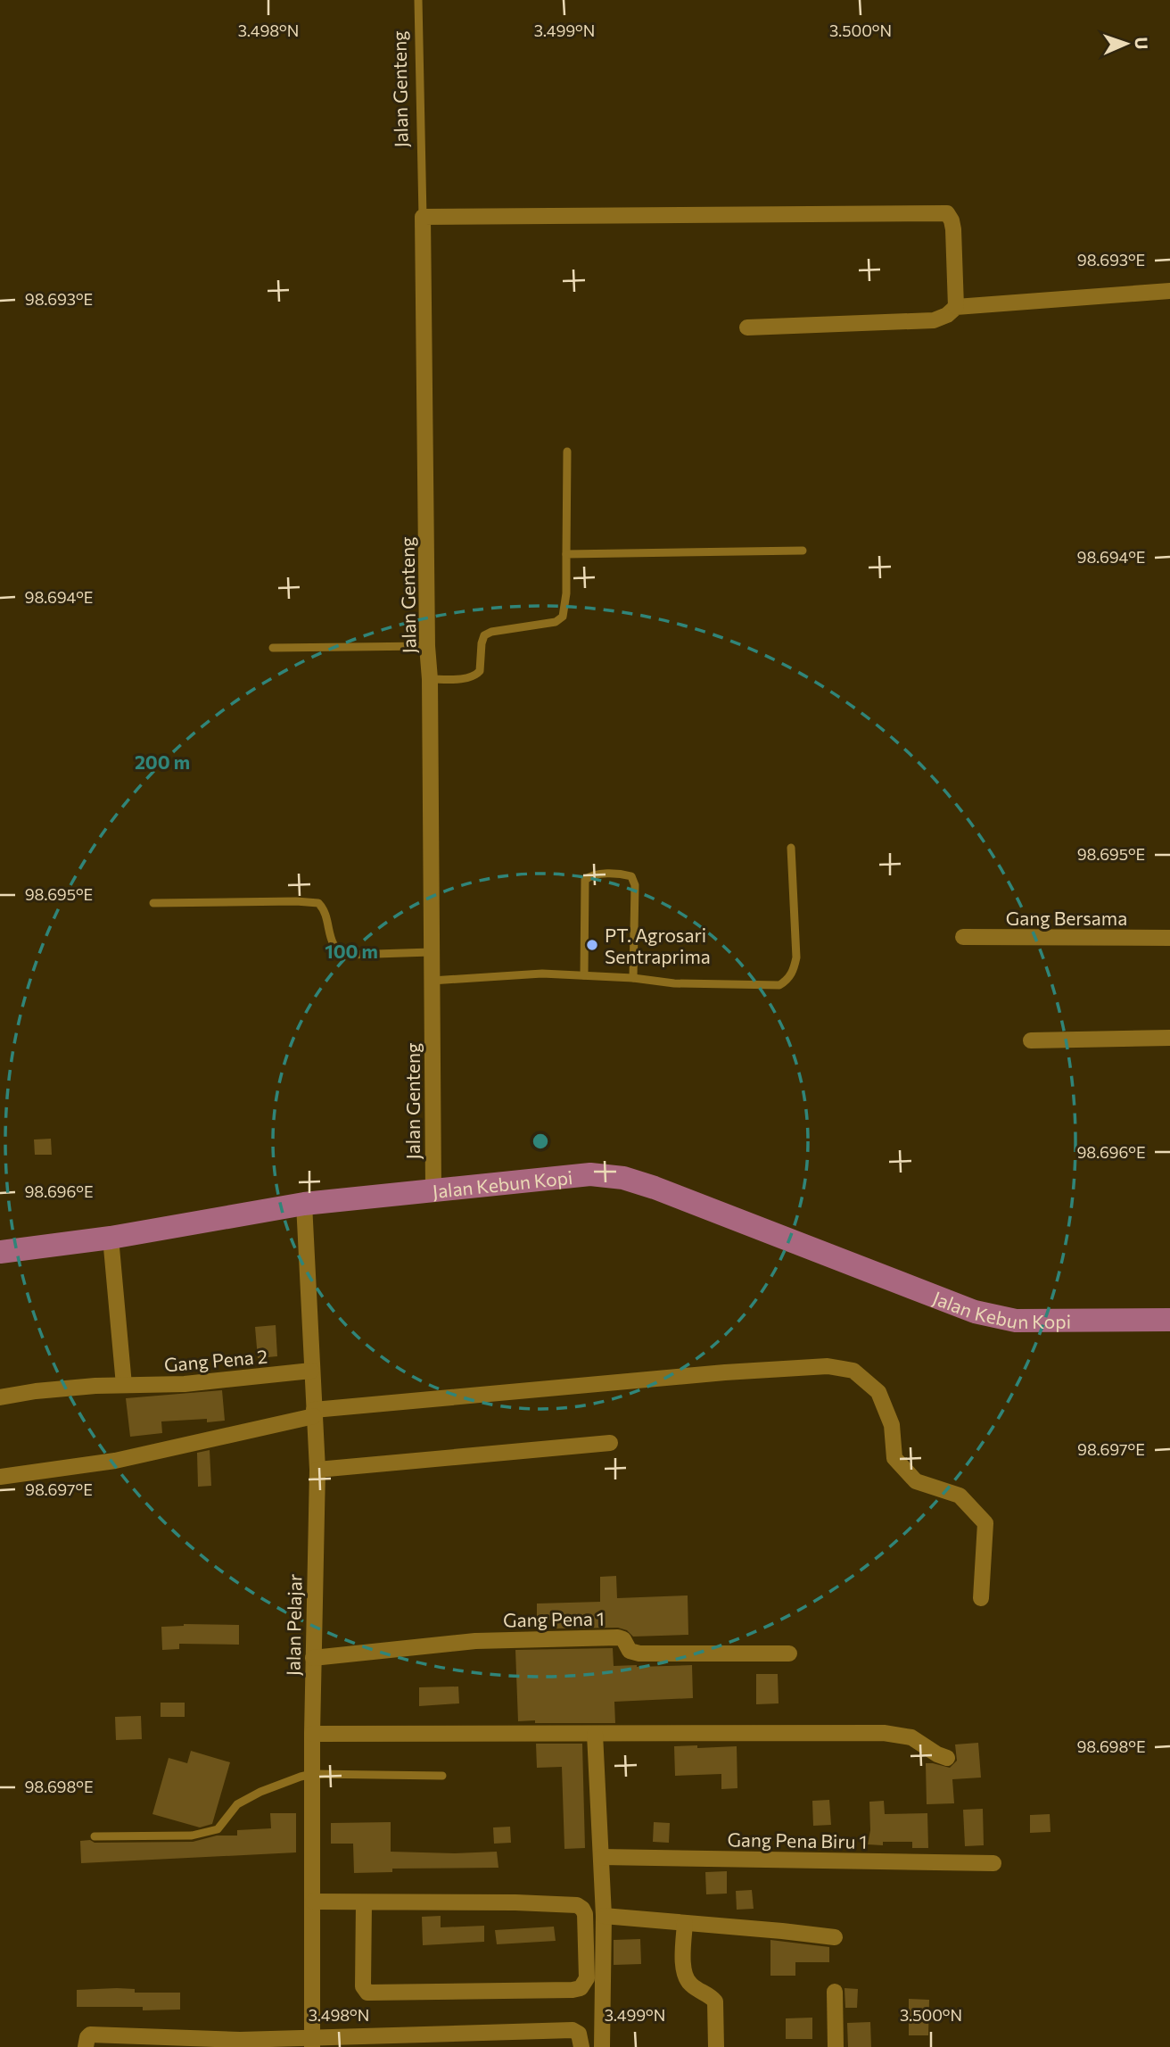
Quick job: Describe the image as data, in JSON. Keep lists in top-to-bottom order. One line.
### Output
{"streets":{"main road":["Jalan Kebun Kopi"],"street":["Jalan Genteng","Gang Bersama","Gang Pena 2","Gang Pena 1","Jalan Pelajar","Gang Pena Biru 1"]},"crossings":[["Jalan Genteng","Jalan Kebun Kopi"],["Jalan Kebun Kopi","Jalan Pelajar"],["Gang Pena 2","Jalan Pelajar"],["Gang Pena 1","Jalan Pelajar"]],"places":["PT. Agrosari Sentraprima"],"north":"right","coordinates":["3.498°N","3.499°N","3.500°N","98.693°E","98.694°E","98.695°E","98.696°E","98.697°E","98.698°E"],"rings":["200 m","100 m"]}
